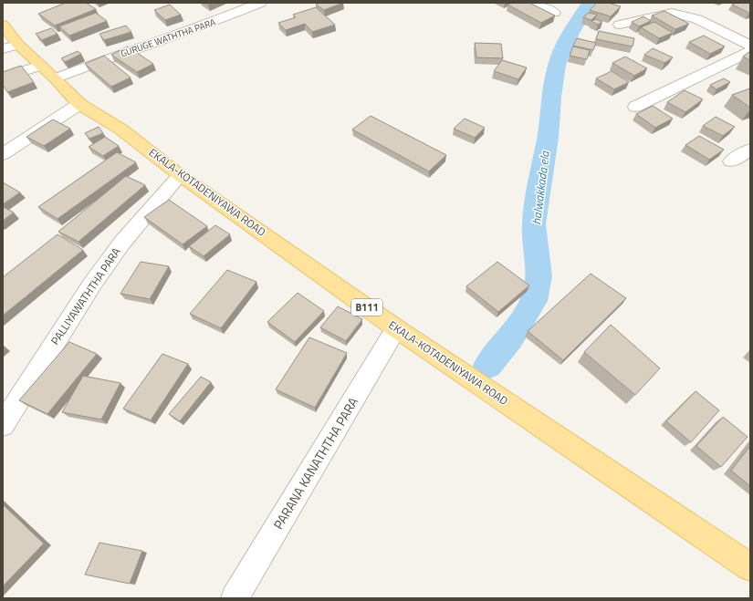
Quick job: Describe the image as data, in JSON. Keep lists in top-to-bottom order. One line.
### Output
{"streets":{"main road":["EKALA-KOTADENIYAWA ROAD","B111"],"street":["GURUGE WATHTHA PARA","PALLIYAWATHTHA PARA","PARANA KANATHTHA PARA"]},"crossings":[["GURUGE WATHTHA PARA","EKALA-KOTADENIYAWA ROAD"],["EKALA-KOTADENIYAWA ROAD","PALLIYAWATHTHA PARA"],["EKALA-KOTADENIYAWA ROAD","PARANA KANATHTHA PARA"]],"water":["halwakkada ela"]}
